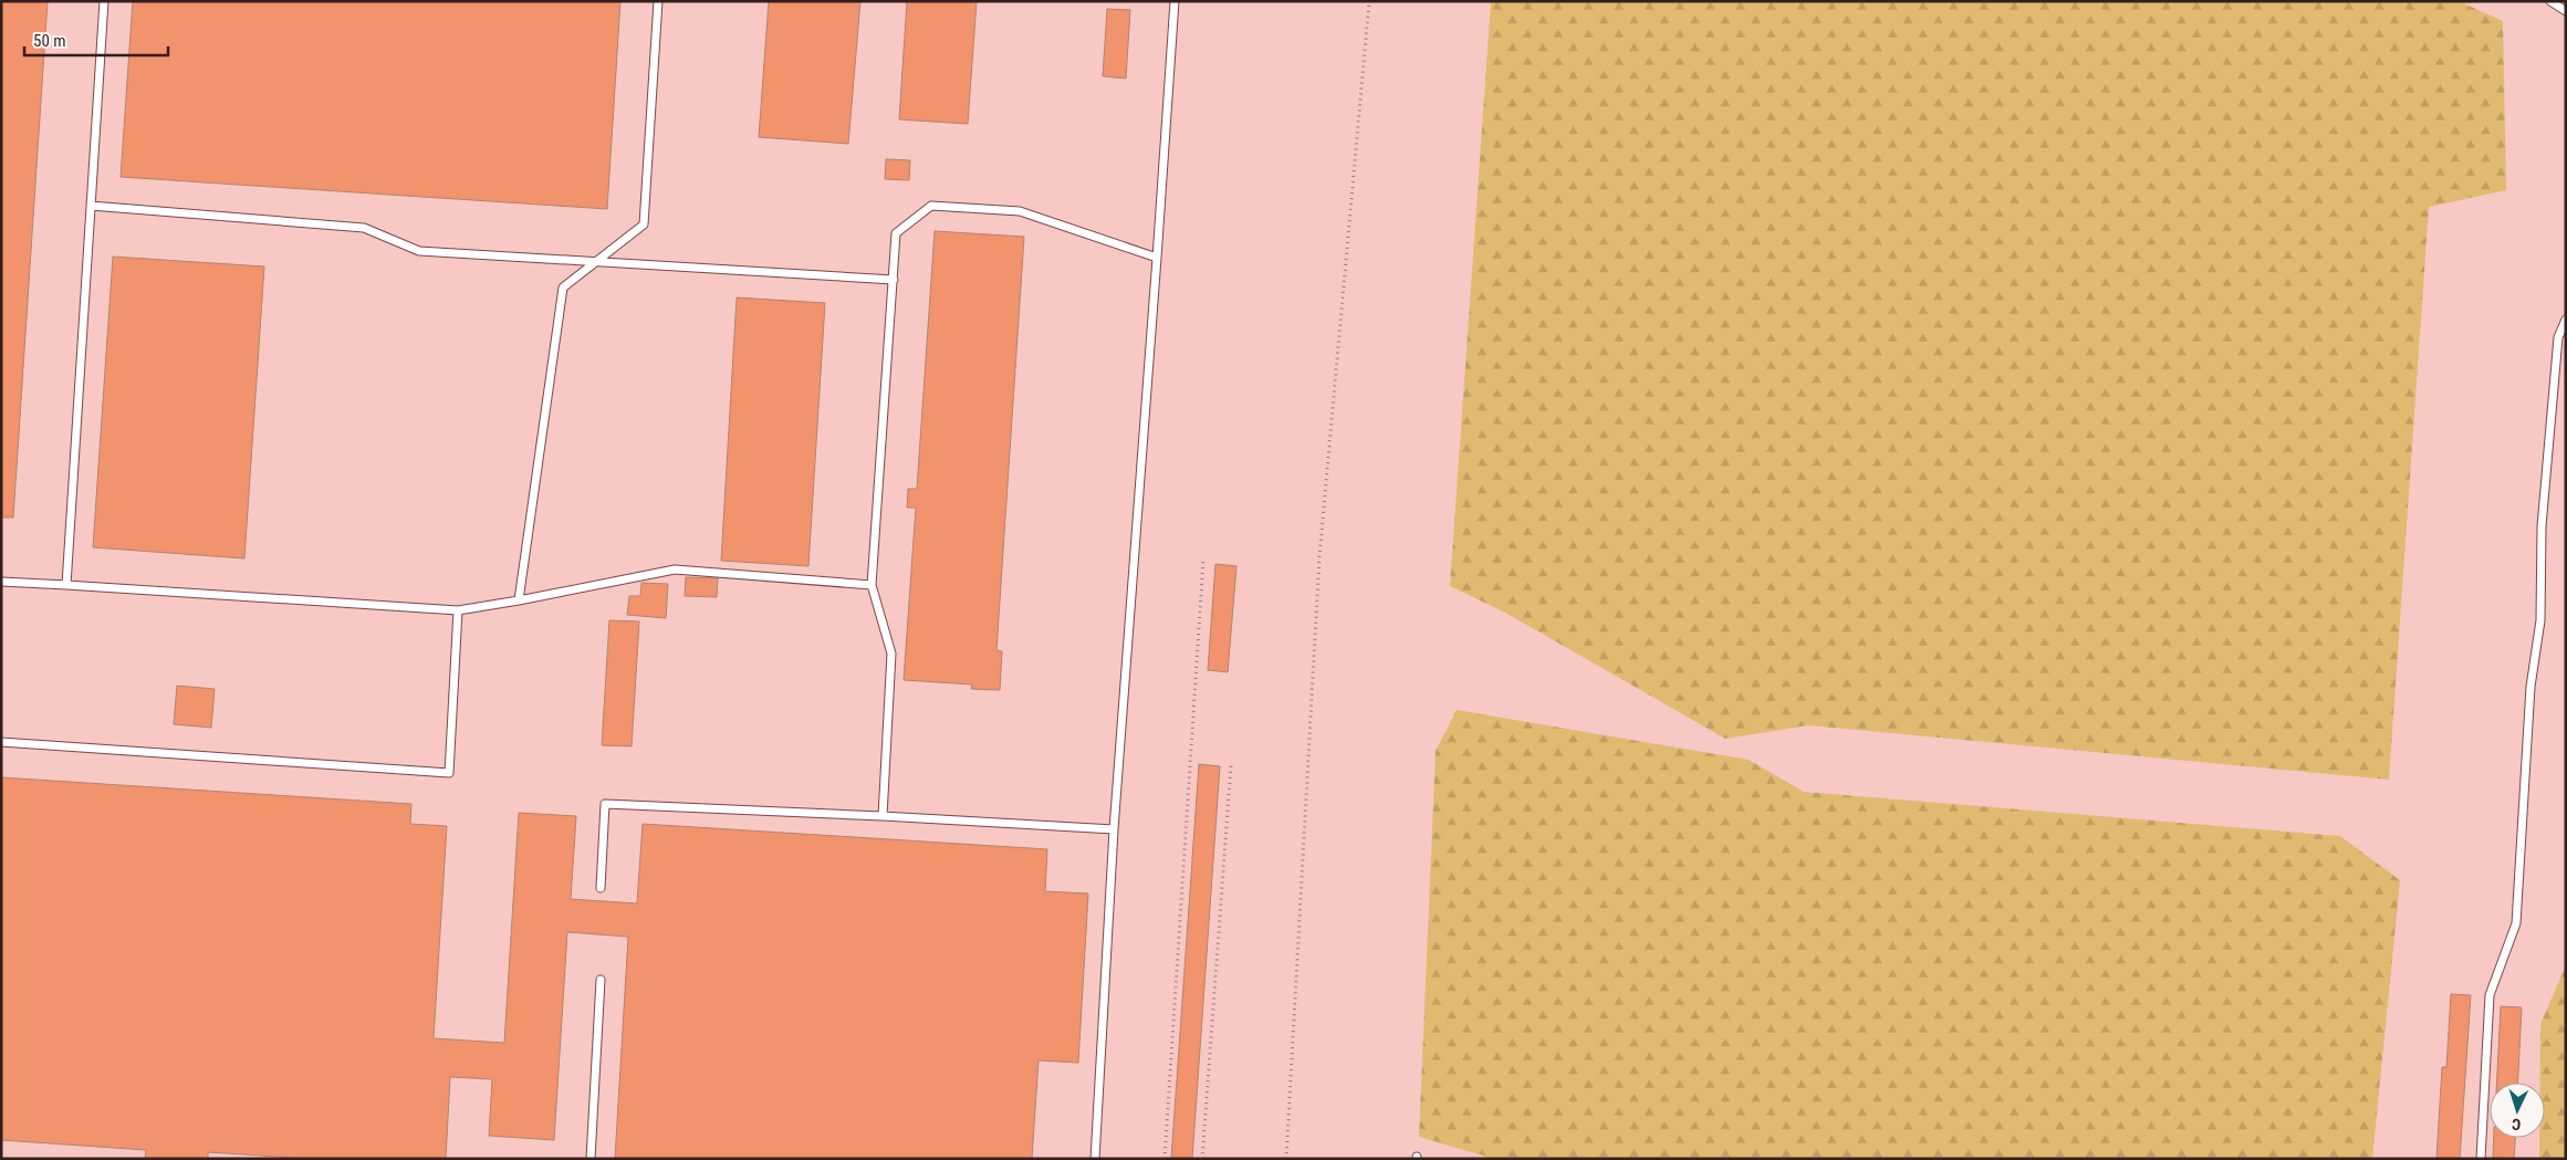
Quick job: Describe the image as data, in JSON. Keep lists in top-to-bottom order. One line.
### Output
{"scale_bar":"50 m","north":"bottom"}
